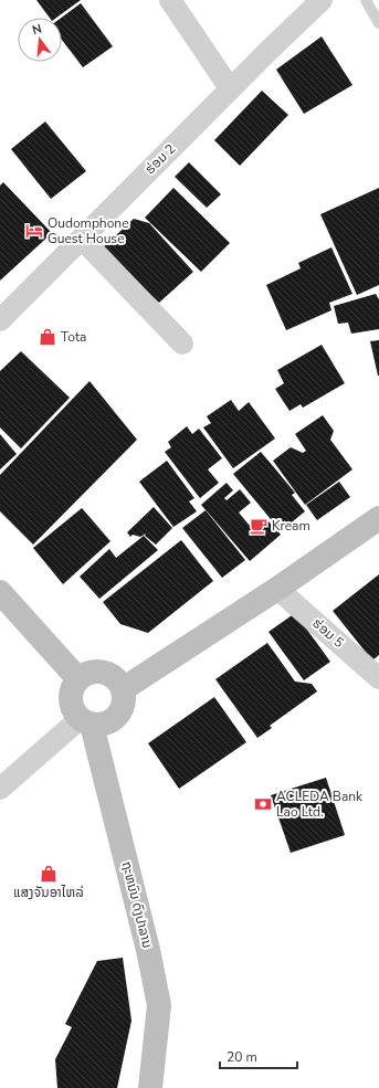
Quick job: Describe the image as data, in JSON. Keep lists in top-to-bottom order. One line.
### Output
{"streets":{"street":["ຮ່ອມ 2","ຮ່ອມ 5","ຖະຫນົນ ດົງປາລານ"]},"places":{"hotel":["Oudomphone Guest House"],"shop":["Tota","ແສງຈັນອາໄຫລ່"],"cafe":["Kream"],"bank":["ACLEDA Bank Lao Ltd."]},"scale_bar":"20 m","north":"top"}
